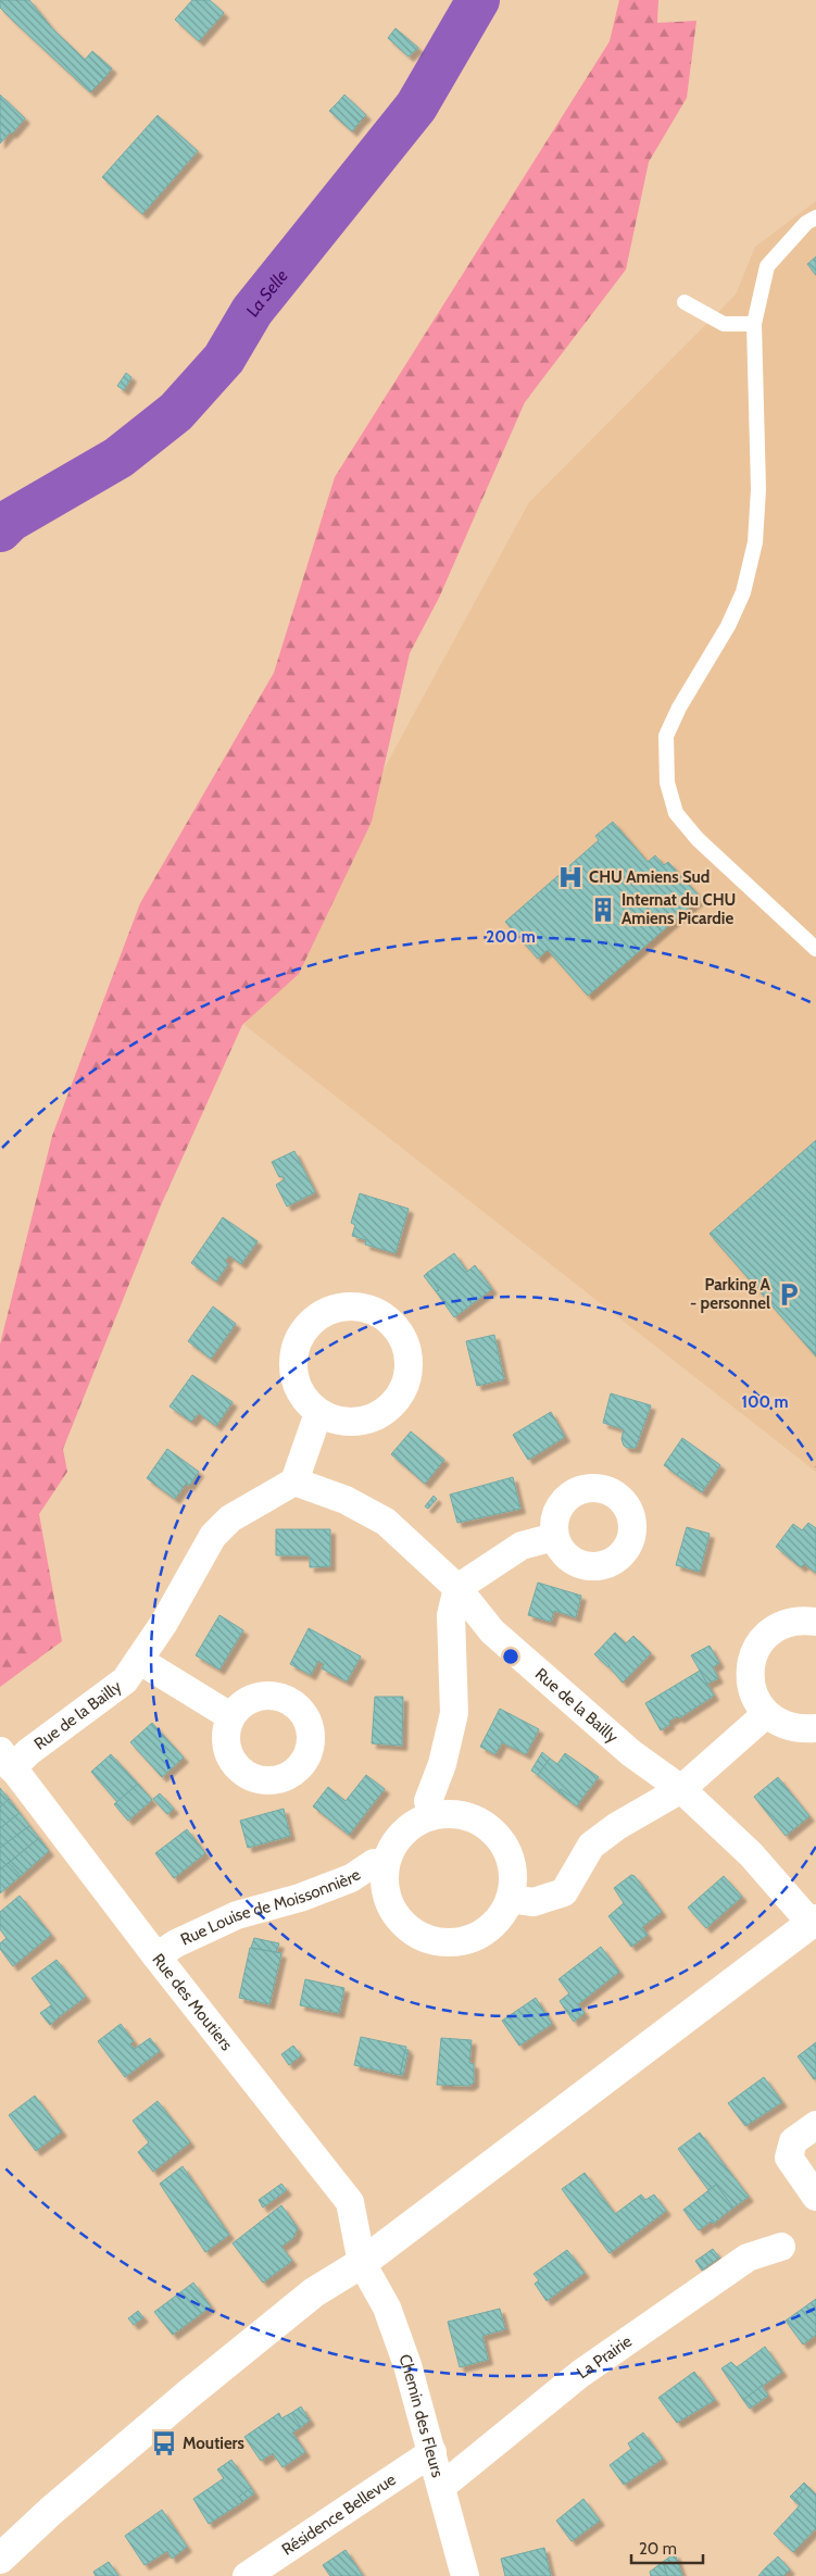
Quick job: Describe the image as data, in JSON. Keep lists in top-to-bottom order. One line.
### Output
{"streets":{"street":["Rue de la Bailly","Rue Louise de Moissonnière","Rue des Moutiers","La Prairie","Chemin des Fleurs","Résidence Bellevue"]},"crossings":[["Rue de la Bailly","Rue des Moutiers"],["Rue Louise de Moissonnière","Rue des Moutiers"],["Rue des Moutiers","Chemin des Fleurs"],["La Prairie","Chemin des Fleurs"],["Chemin des Fleurs","Résidence Bellevue"]],"water":["La Selle"],"places":{"hospital":["CHU Amiens Sud"],"building":["Internat du CHU Amiens Picardie"],"parking":["Parking A - personnel"],"bus stop":["Moutiers"]},"scale_bar":"20 m","rings":["200 m","100 m"]}
